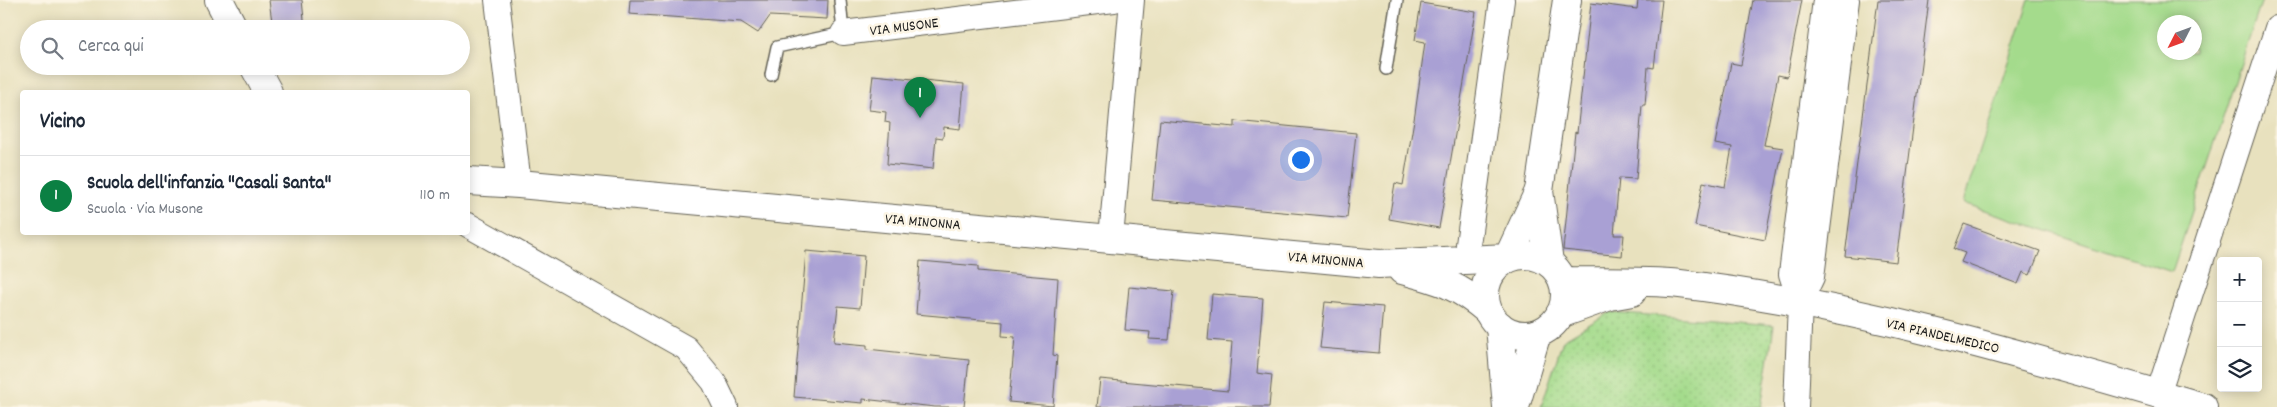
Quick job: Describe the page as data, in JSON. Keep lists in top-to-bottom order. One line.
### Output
{"streets":{"main road":["VIA MINONNA","VIA PIANDELMEDICO"],"street":["VIA MUSONE"]},"crossings":[["VIA MINONNA","VIA PIANDELMEDICO"]],"north":"bottom left","page":{"search":"Cerca qui","pins":"1","heading":"Vicino","list":[{"mark":"1","name":"Scuola dell'infanzia \"Casali Santa\"","note":"Scuola · Via Musone","value":"110 m"}],"map_buttons":["+","−"]}}
